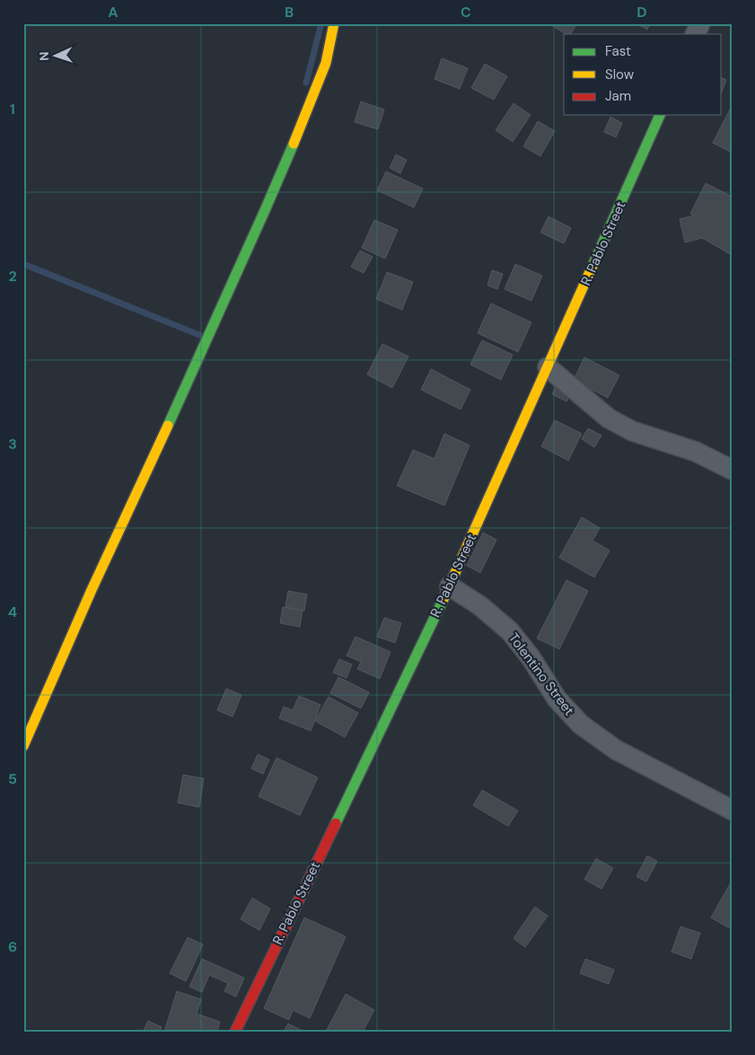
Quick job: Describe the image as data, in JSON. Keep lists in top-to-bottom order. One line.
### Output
{"streets":{"street":["R. Pablo Street","Tolentino Street"]},"crossings":[["R. Pablo Street","Tolentino Street"]],"legend":["Fast","Slow","Jam"],"north":"left","grid":{"columns":["A","B","C","D"],"rows":["1","2","3","4","5","6"]}}
